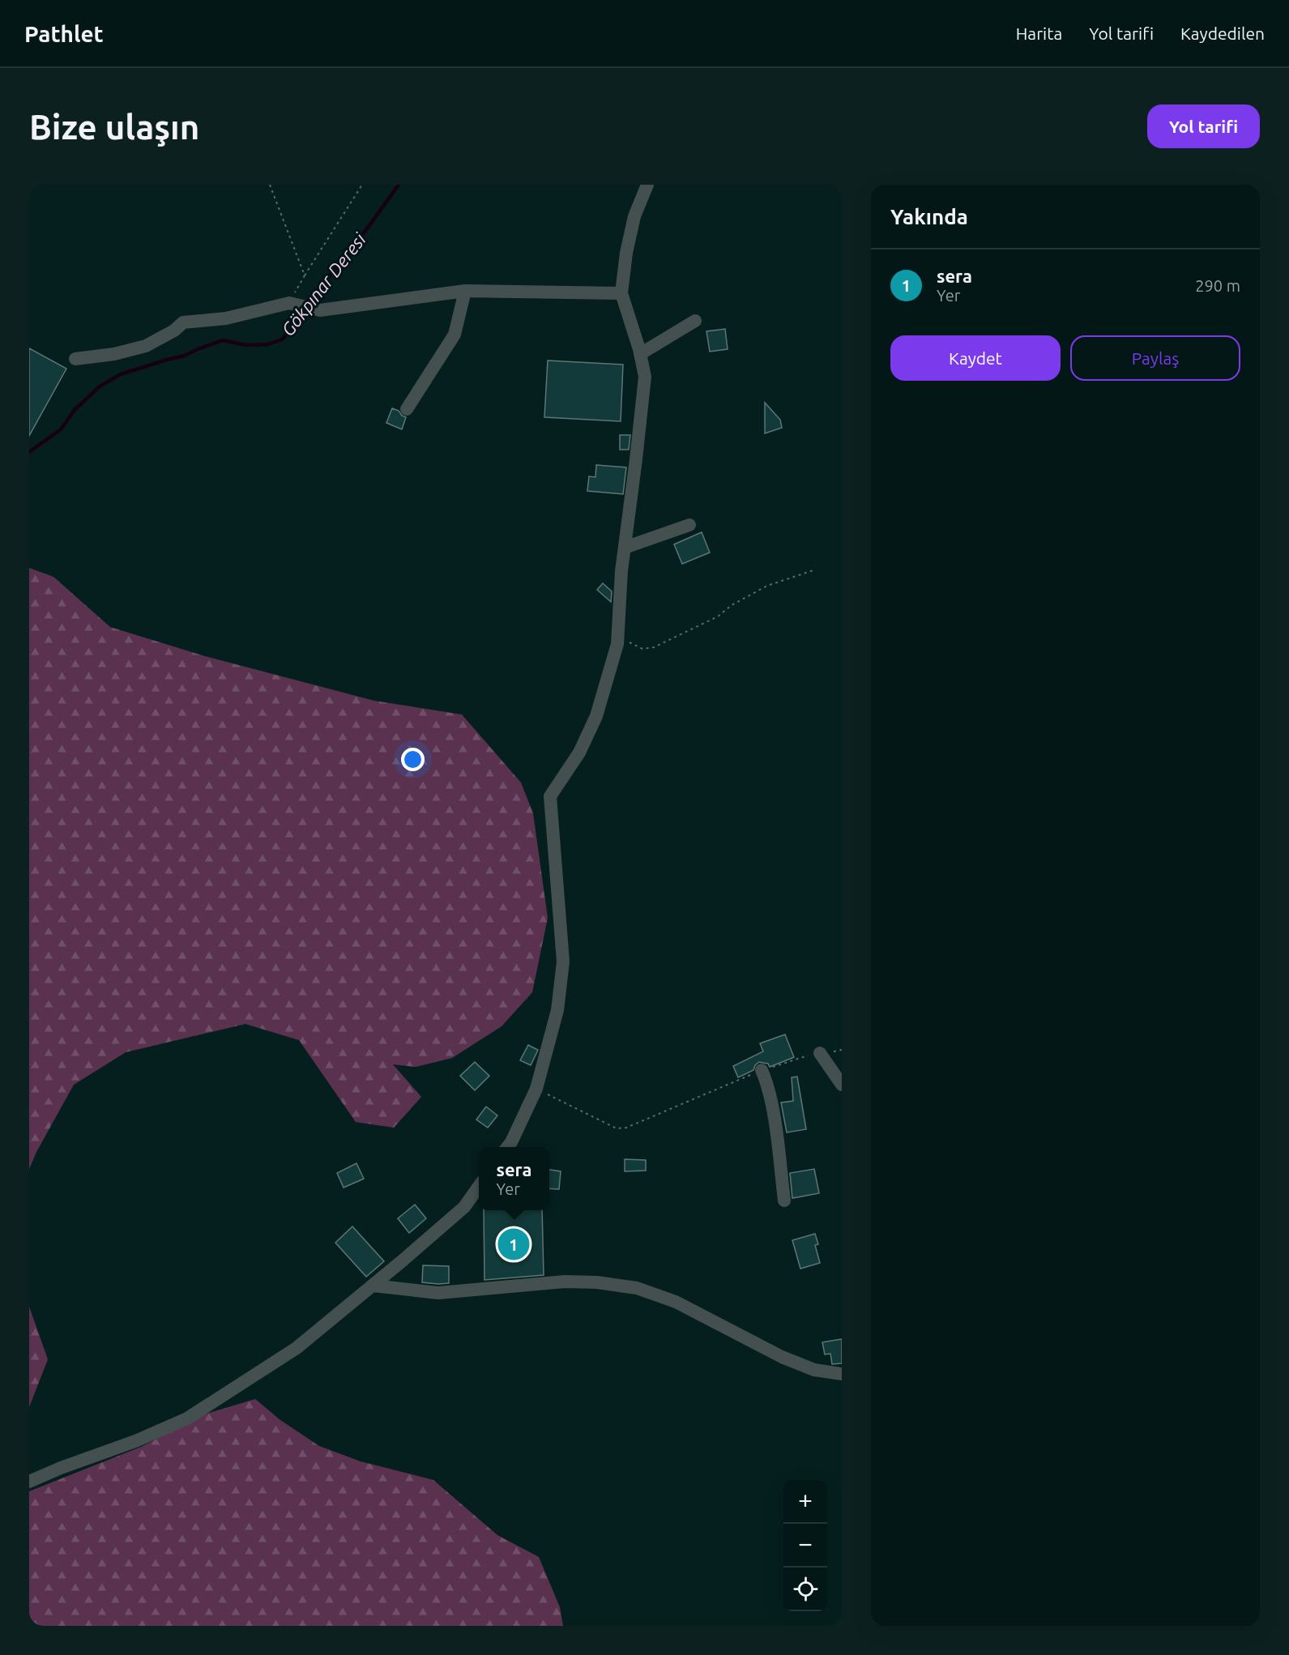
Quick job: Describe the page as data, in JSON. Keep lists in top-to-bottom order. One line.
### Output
{"water":["Gökpınar Deresi"],"page":{"header":"Pathlet","nav":["Harita","Yol tarifi","Kaydedilen"],"buttons":["Yol tarifi",["Kaydet","Paylaş"]],"title":"Bize ulaşın","heading":"Yakında","list":[{"mark":"1","name":"sera","note":"Yer","value":"290 m"}],"popup":["sera","Yer"],"pins":"1","map_buttons":["+","−"]}}
